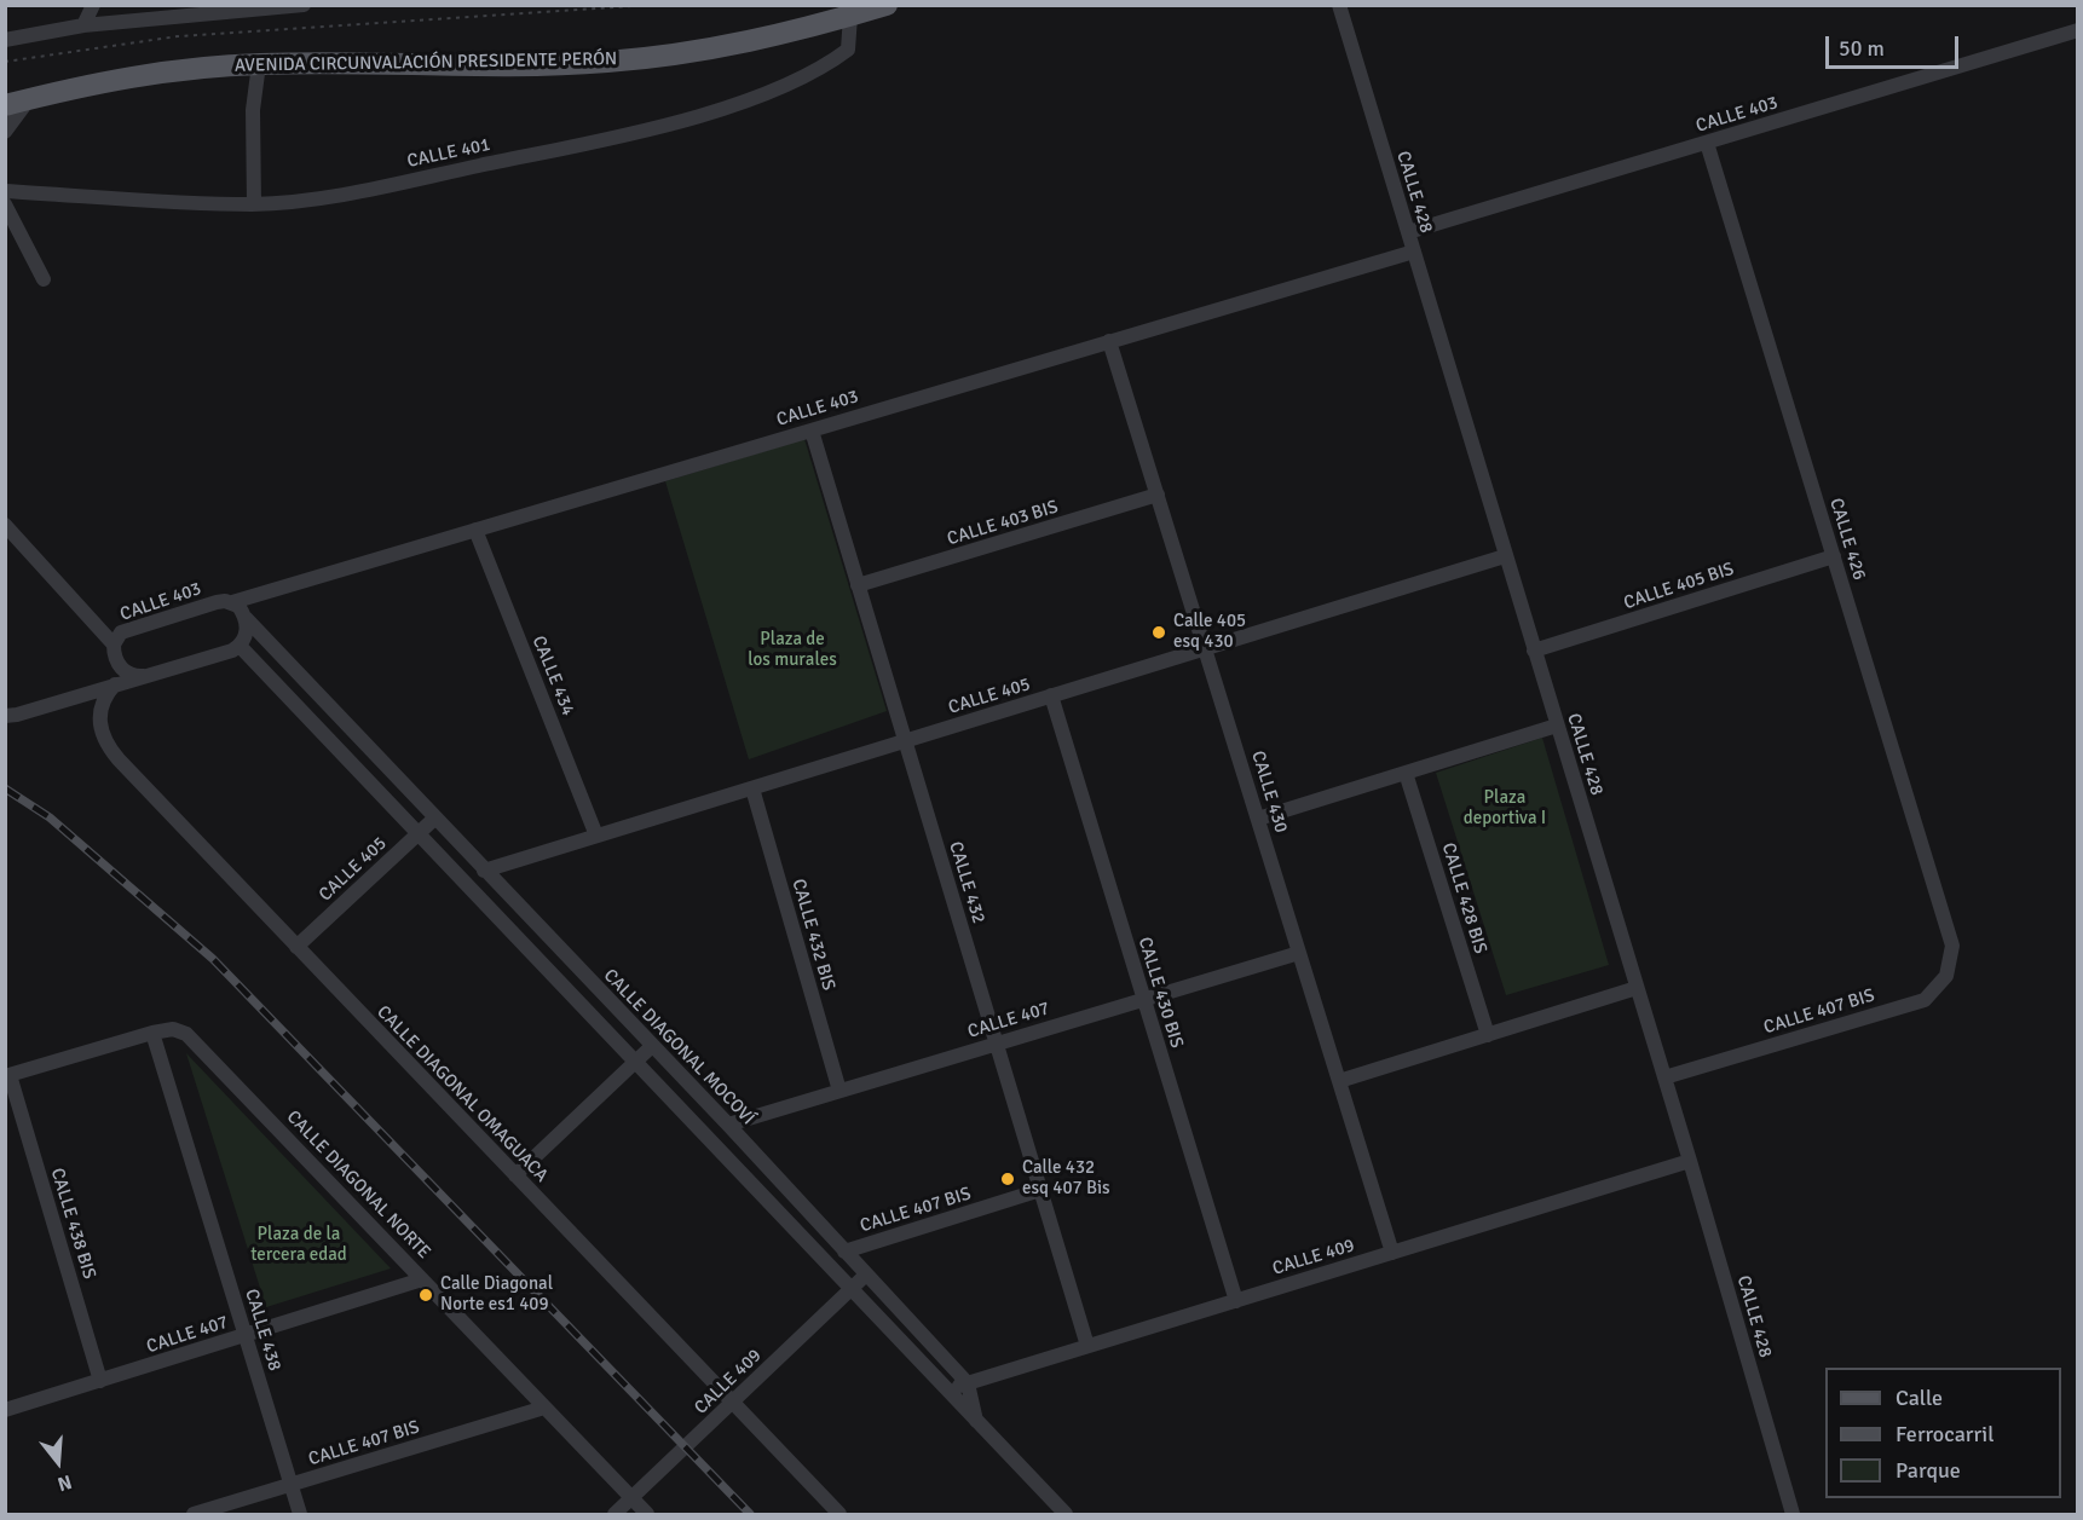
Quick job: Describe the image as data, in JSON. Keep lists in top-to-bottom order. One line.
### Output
{"streets":{"main road":["AVENIDA CIRCUNVALACIÓN PRESIDENTE PERÓN"],"street":["CALLE 403","CALLE 401","CALLE 428","CALLE 403 BIS","CALLE 426","CALLE 405 BIS","CALLE 434","CALLE 405","CALLE 430","CALLE 432","CALLE 428 BIS","CALLE 432 BIS","CALLE 430 BIS","CALLE 407 BIS","CALLE 407","CALLE DIAGONAL MOCOVÍ","CALLE DIAGONAL OMAGUACA","CALLE DIAGONAL NORTE","CALLE 438 BIS","CALLE 409","CALLE 438"]},"crossings":[["AVENIDA CIRCUNVALACIÓN PRESIDENTE PERÓN","CALLE 401"],["CALLE 403","CALLE 428"],["CALLE 403","CALLE 426"],["CALLE 403","CALLE 434"],["CALLE 403","CALLE 430"],["CALLE 403","CALLE 432"],["CALLE 428","CALLE 405 BIS"],["CALLE 428","CALLE 405"],["CALLE 428","CALLE 407 BIS"],["CALLE 428","CALLE 409"],["CALLE 403 BIS","CALLE 430"],["CALLE 403 BIS","CALLE 432"],["CALLE 426","CALLE 405 BIS"],["CALLE 426","CALLE 407 BIS"],["CALLE 434","CALLE 405"],["CALLE 405","CALLE 430"],["CALLE 405","CALLE 432"],["CALLE 405","CALLE 432 BIS"],["CALLE 405","CALLE 430 BIS"],["CALLE 405","CALLE DIAGONAL MOCOVÍ"],["CALLE 405","CALLE DIAGONAL OMAGUACA"],["CALLE 430","CALLE 407"],["CALLE 430","CALLE 409"],["CALLE 432","CALLE 407 BIS"],["CALLE 432","CALLE 407"],["CALLE 432","CALLE 409"],["CALLE 432 BIS","CALLE 407"],["CALLE 430 BIS","CALLE 407"],["CALLE 430 BIS","CALLE 409"],["CALLE 407 BIS","CALLE DIAGONAL MOCOVÍ"],["CALLE 407 BIS","CALLE DIAGONAL NORTE"],["CALLE 407 BIS","CALLE 438"],["CALLE 407","CALLE DIAGONAL MOCOVÍ"],["CALLE 407","CALLE DIAGONAL NORTE"],["CALLE 407","CALLE 438 BIS"],["CALLE 407","CALLE 438"],["CALLE DIAGONAL MOCOVÍ","CALLE 409"],["CALLE DIAGONAL OMAGUACA","CALLE 409"],["CALLE DIAGONAL NORTE","CALLE 409"],["CALLE DIAGONAL NORTE","CALLE 438"]],"parks":["Plaza de los murales","Plaza deportiva I","Plaza de la tercera edad"],"places":["Calle 405 esq 430","Calle 432 esq 407 Bis","Calle Diagonal Norte es1 409"],"legend":["Calle","Ferrocarril","Parque"],"scale_bar":"50 m","north":"bottom"}
